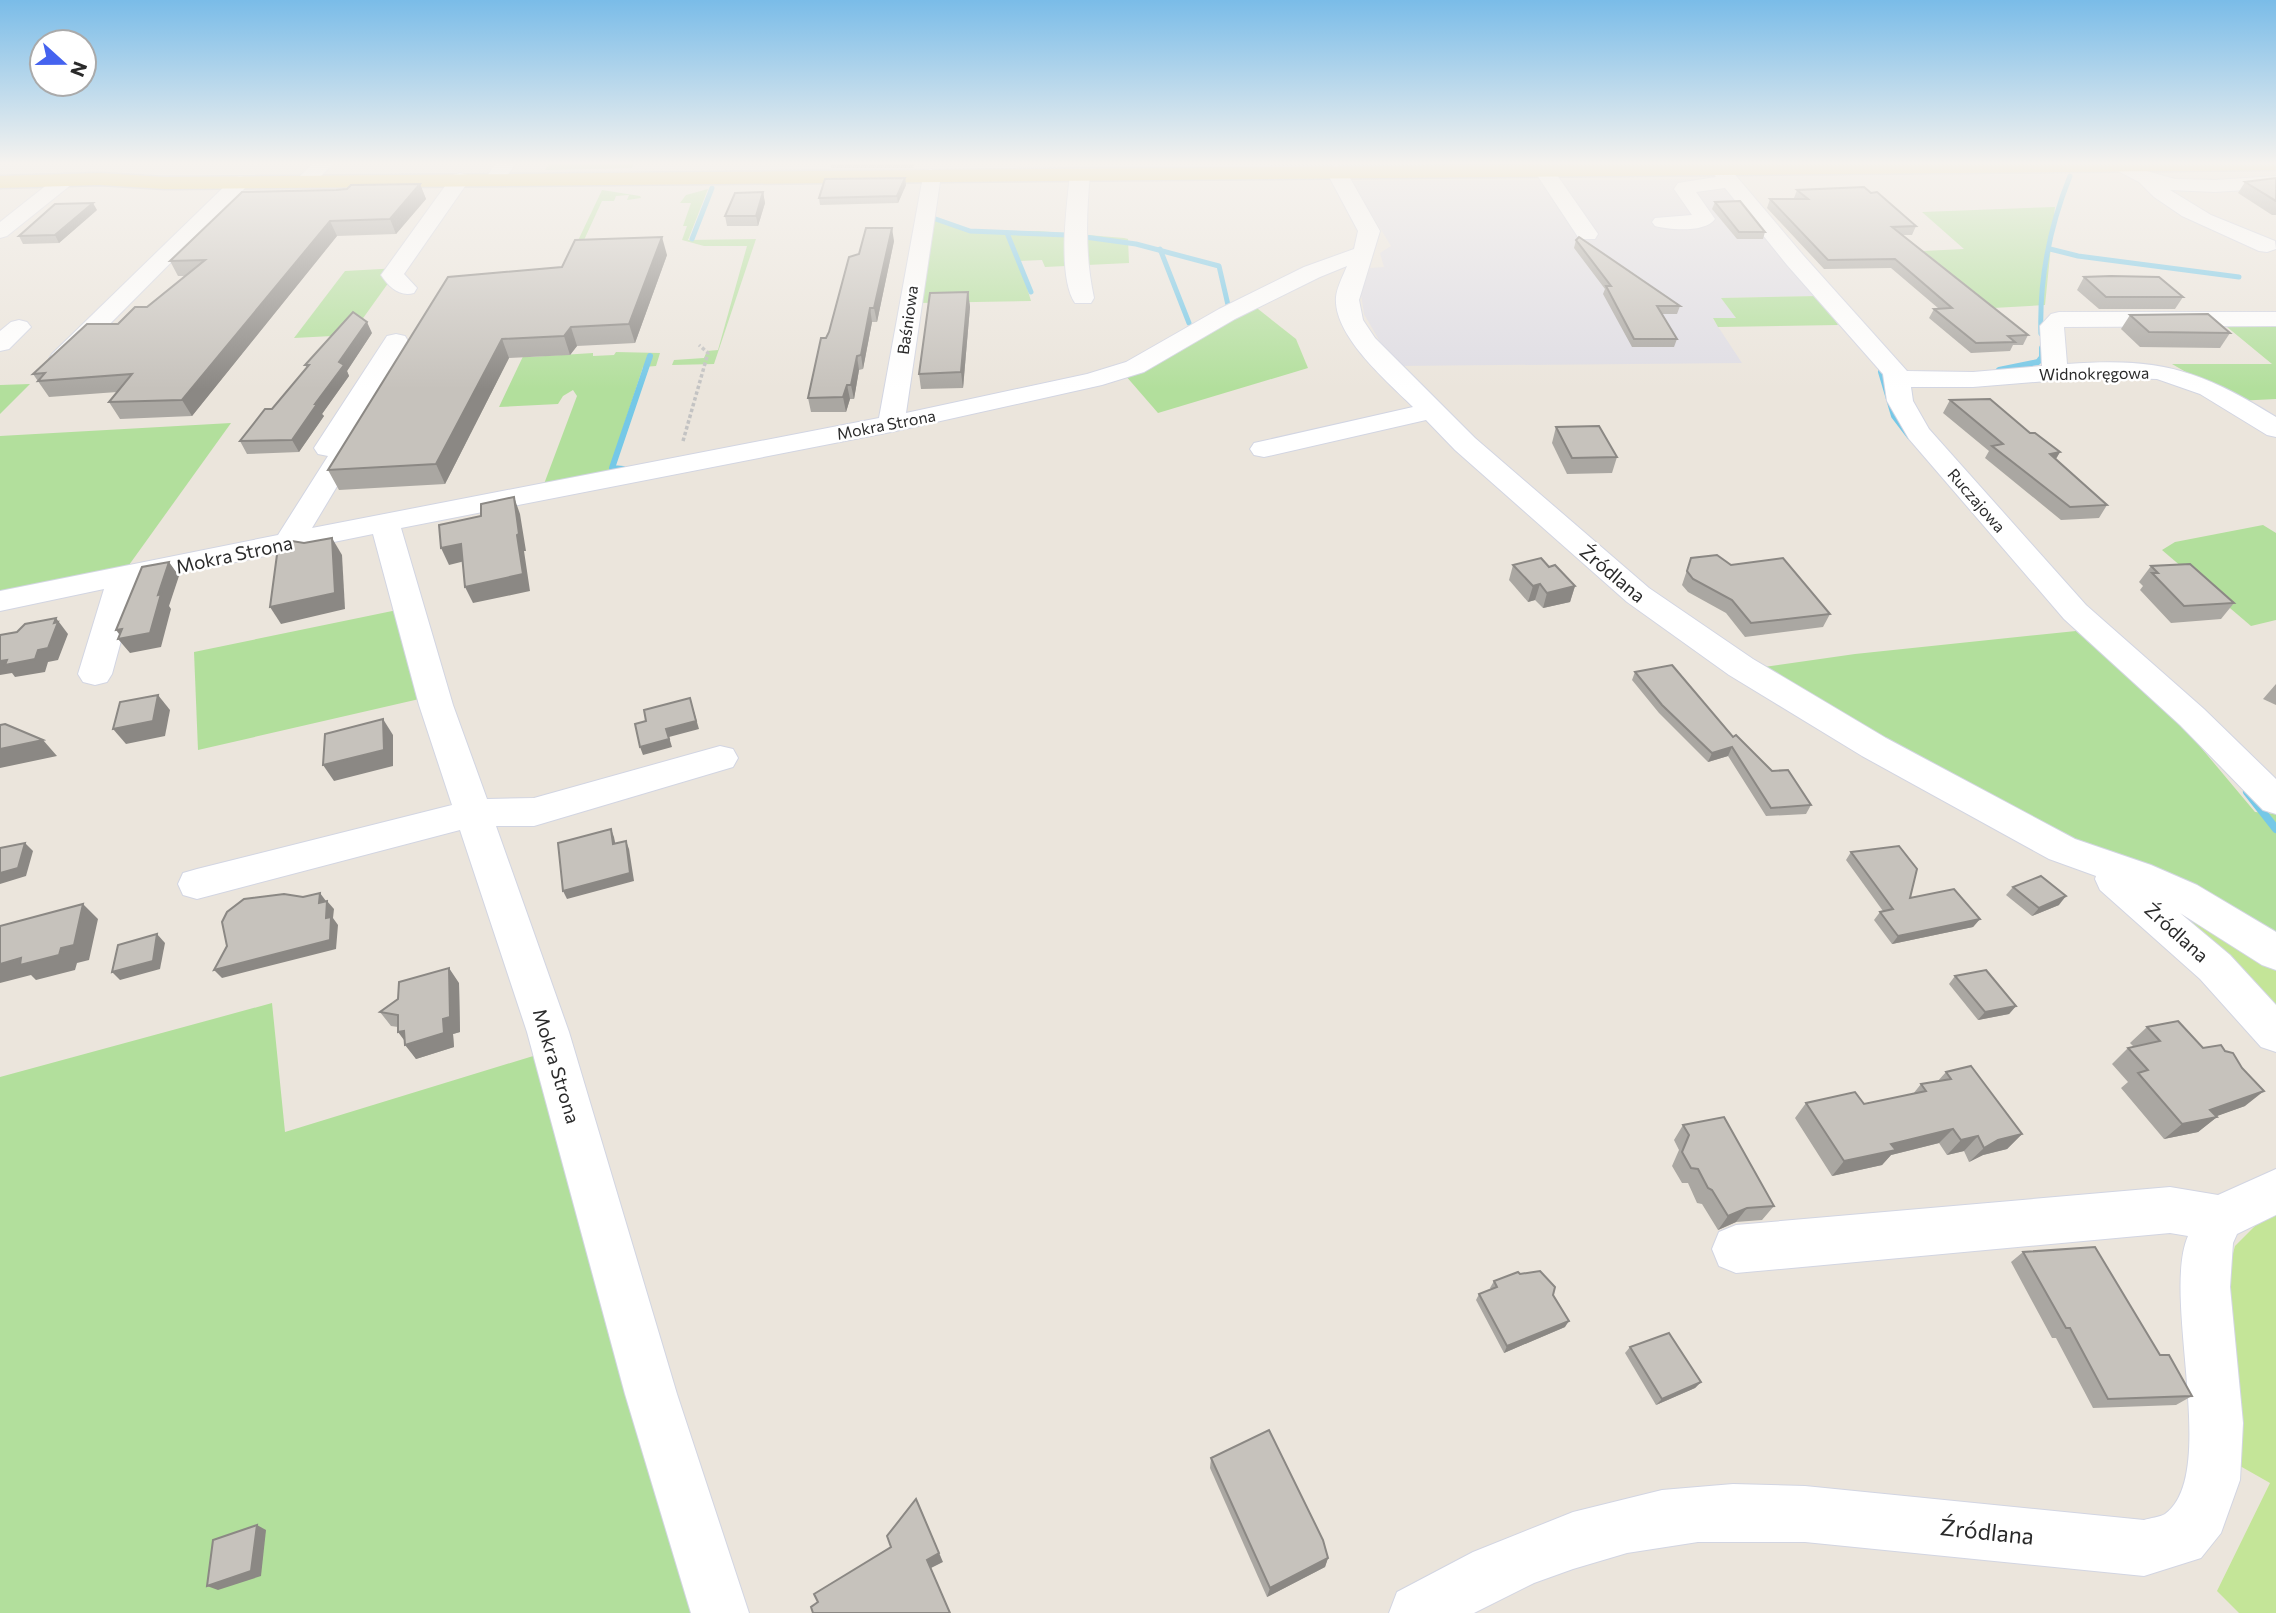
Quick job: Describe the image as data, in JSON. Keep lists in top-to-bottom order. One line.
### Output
{"streets":{"street":["Baśniowa","Widnokręgowa","Mokra Strona","Ruczajowa","Źródlana"]},"crossings":[["Baśniowa","Mokra Strona"],["Widnokręgowa","Ruczajowa"],["Mokra Strona","Źródlana"]],"north":"right"}
